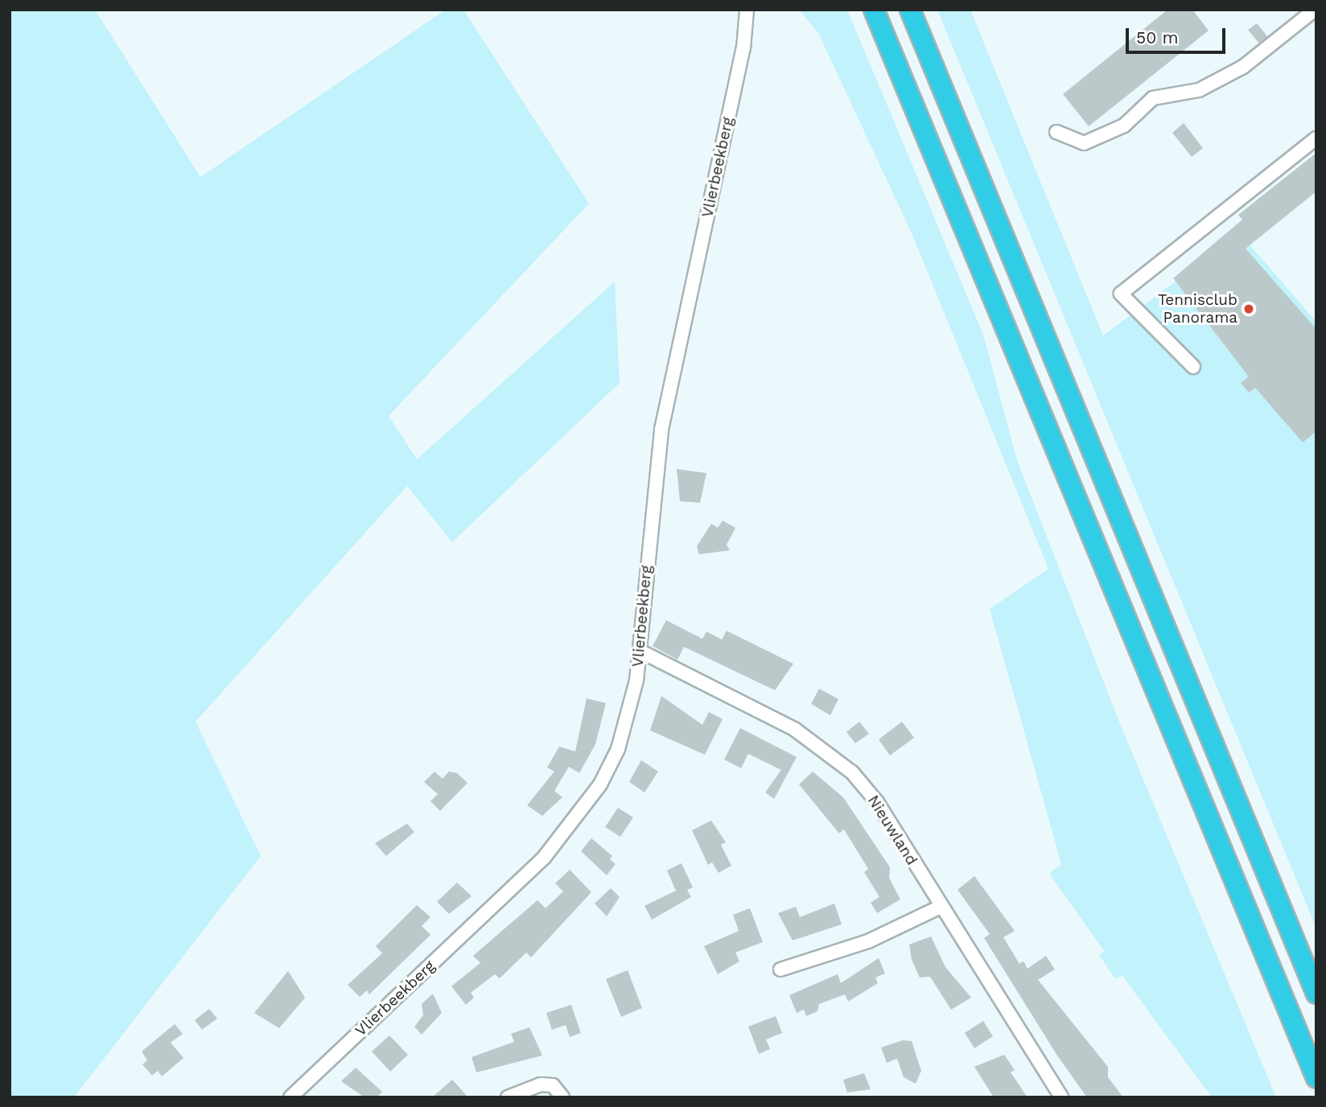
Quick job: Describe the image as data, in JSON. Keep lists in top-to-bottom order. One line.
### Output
{"streets":{"street":["Vlierbeekberg","Nieuwland"]},"crossings":[["Vlierbeekberg","Nieuwland"]],"places":["Tennisclub Panorama"],"scale_bar":"50 m"}
